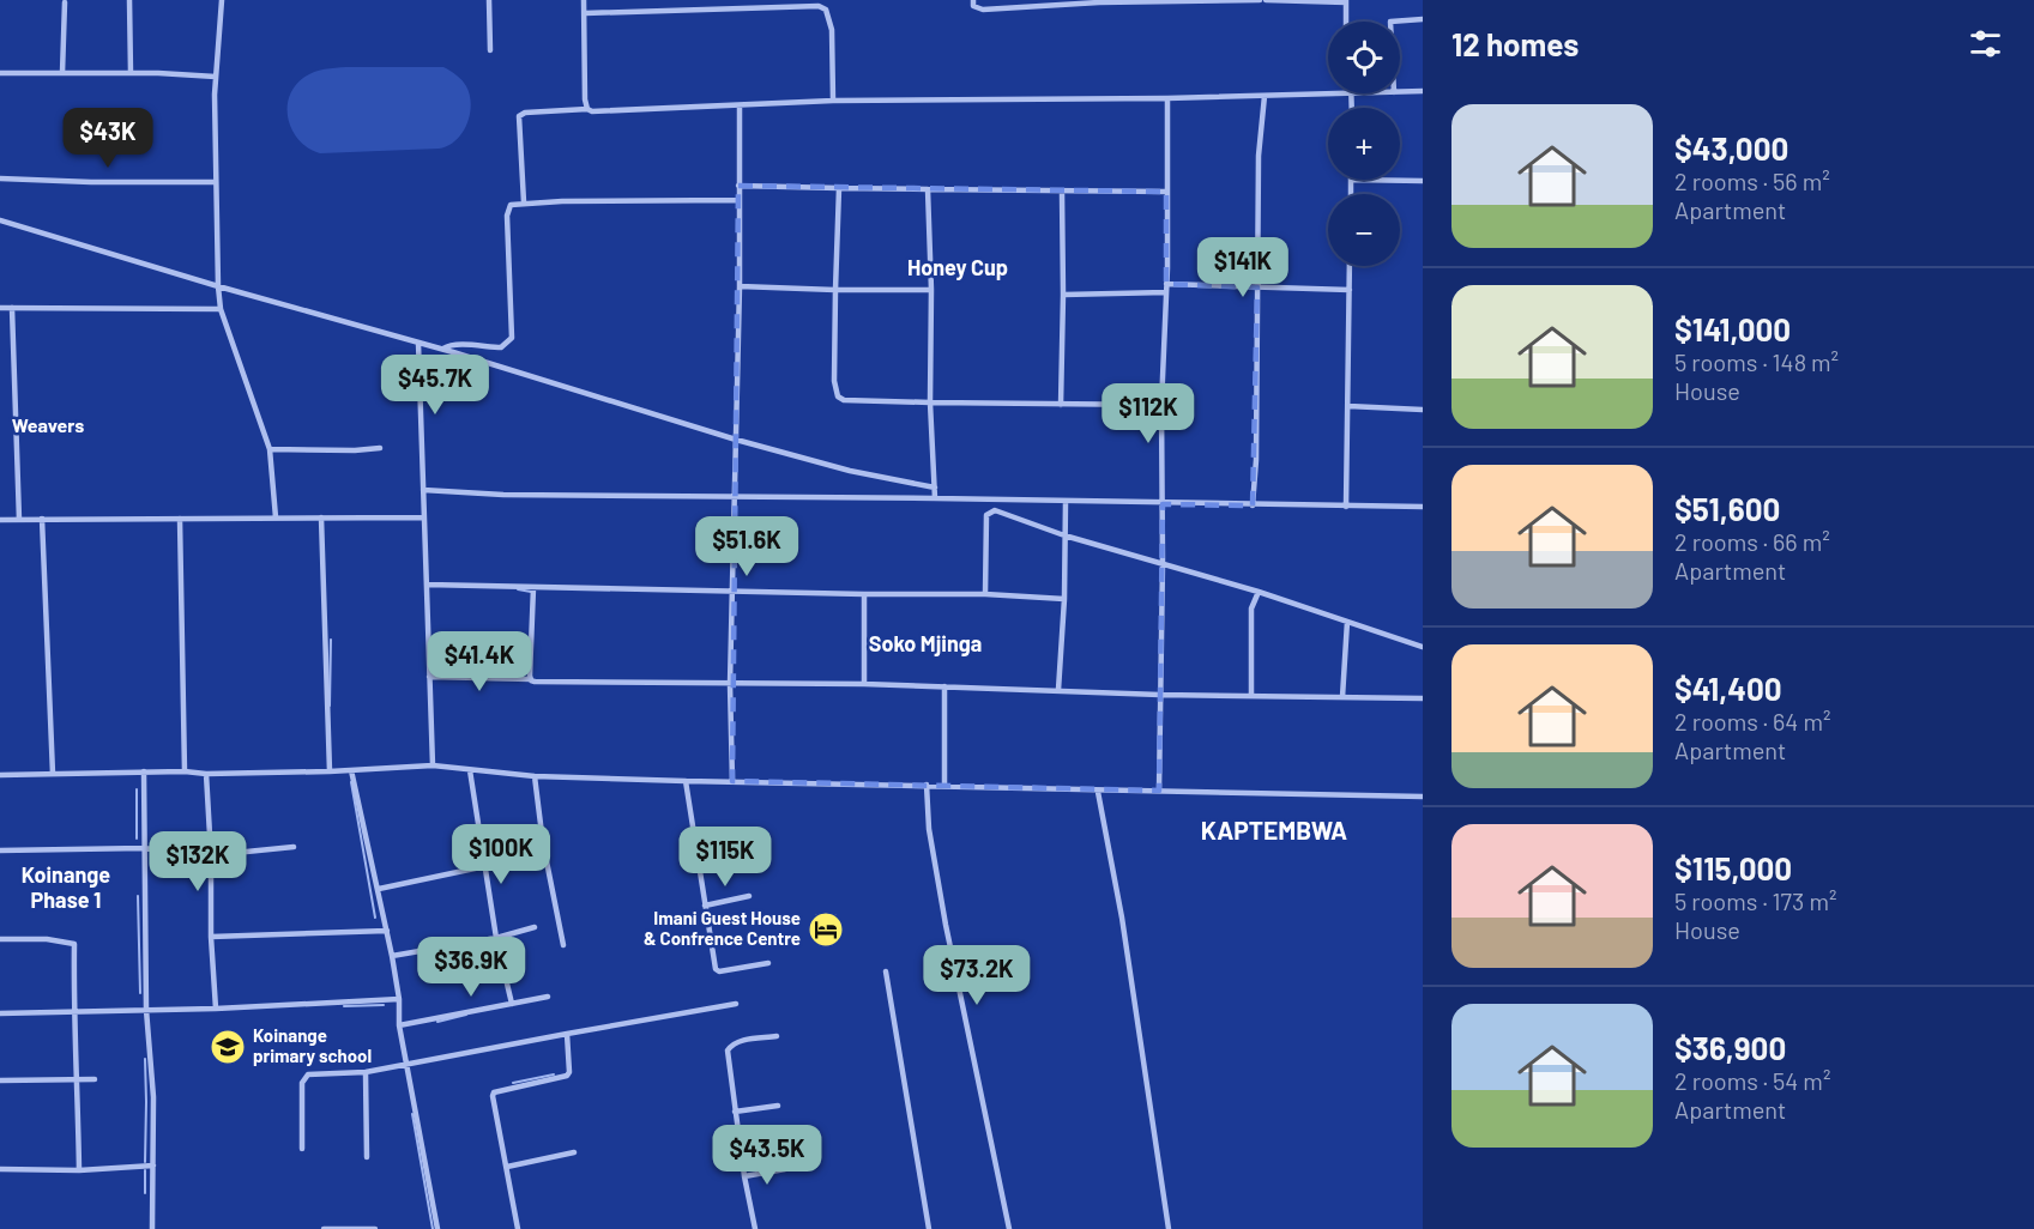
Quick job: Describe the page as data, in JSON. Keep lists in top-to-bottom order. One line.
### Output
{"districts":["Honey Cup","Weavers","Soko Mjinga","KAPTEMBWA","Koinange Phase 1"],"places":{"hotel":["Imani Guest House & Confrence Centre"],"school or university":["Koinange primary school"]},"page":{"heading":"12 homes","map_buttons":["+","−"],"list":[{"name":"$43,000","note":"2 rooms · 56 m² · Apartment"},{"name":"$141,000","note":"5 rooms · 148 m² · House"},{"name":"$51,600","note":"2 rooms · 66 m² · Apartment"},{"name":"$41,400","note":"2 rooms · 64 m² · Apartment"},{"name":"$115,000","note":"5 rooms · 173 m² · House"},{"name":"$36,900","note":"2 rooms · 54 m² · Apartment"}],"price":["$43K","$141K","$45.7K","$112K","$51.6K","$41.4K","$100K","$115K","$132K","$36.9K","$73.2K","$43.5K"]}}
